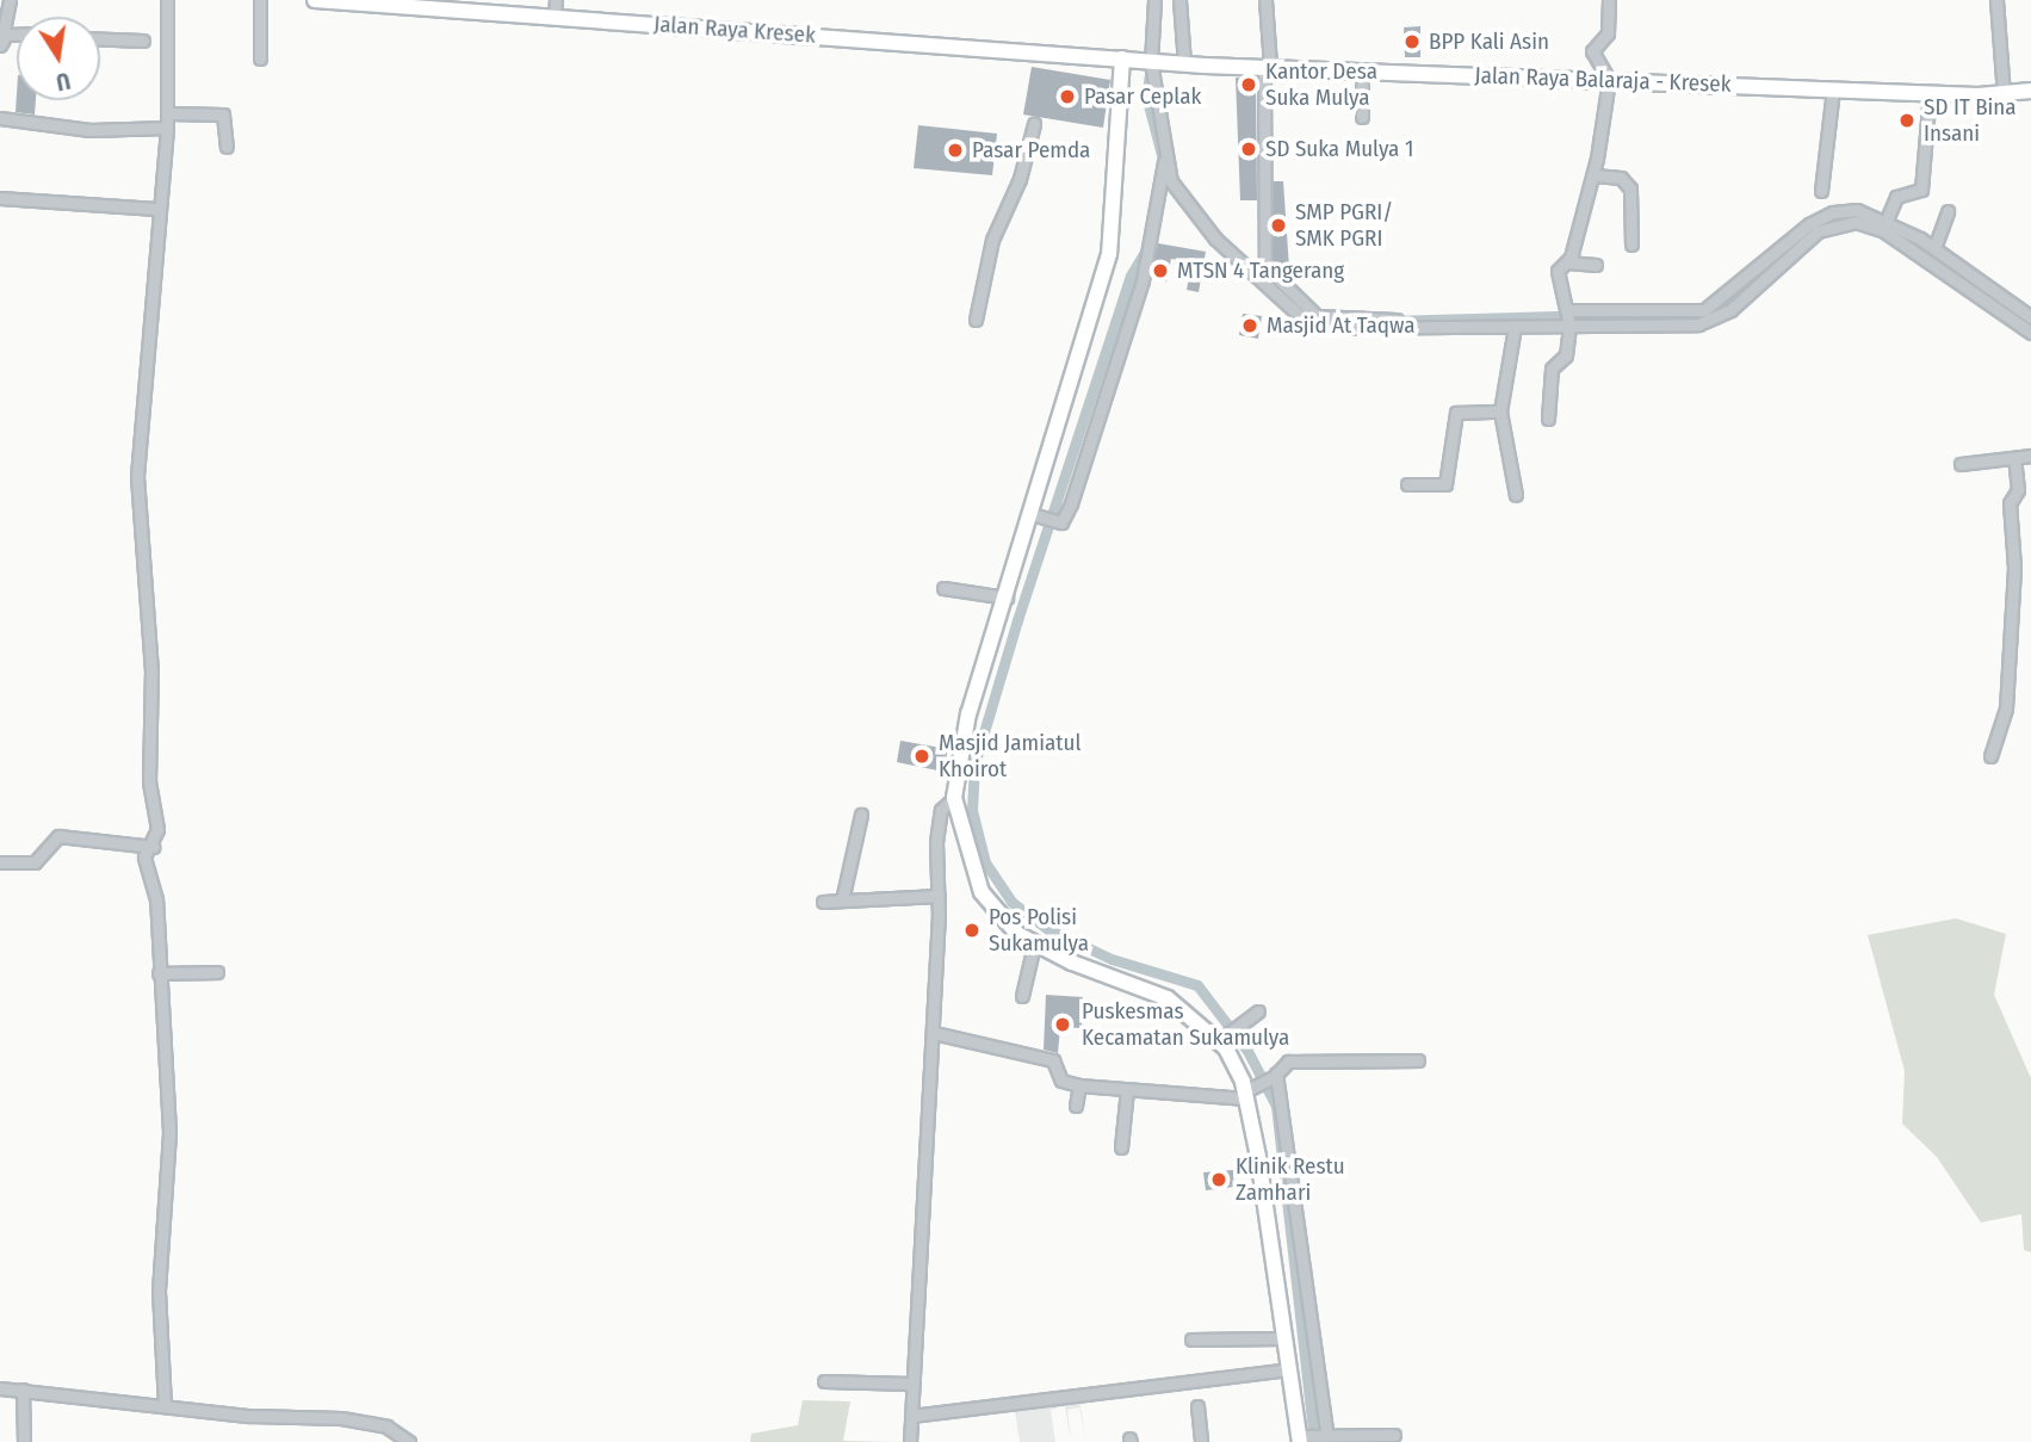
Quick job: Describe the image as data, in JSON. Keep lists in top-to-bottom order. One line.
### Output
{"streets":{"main road":["Jalan Raya Kresek","Jalan Raya Balaraja - Kresek"]},"crossings":[["Jalan Raya Kresek","Jalan Raya Balaraja - Kresek"]],"places":["BPP Kali Asin","Kantor Desa Suka Mulya","Pasar Ceplak","SD IT Bina Insani","SD Suka Mulya 1","Pasar Pemda","SMP PGRI/ SMK PGRI","MTSN 4 Tangerang","Masjid At Taqwa","Masjid Jamiatul Khoirot","Pos Polisi Sukamulya","Puskesmas Kecamatan Sukamulya","Klinik Restu Zamhari"],"north":"bottom"}
